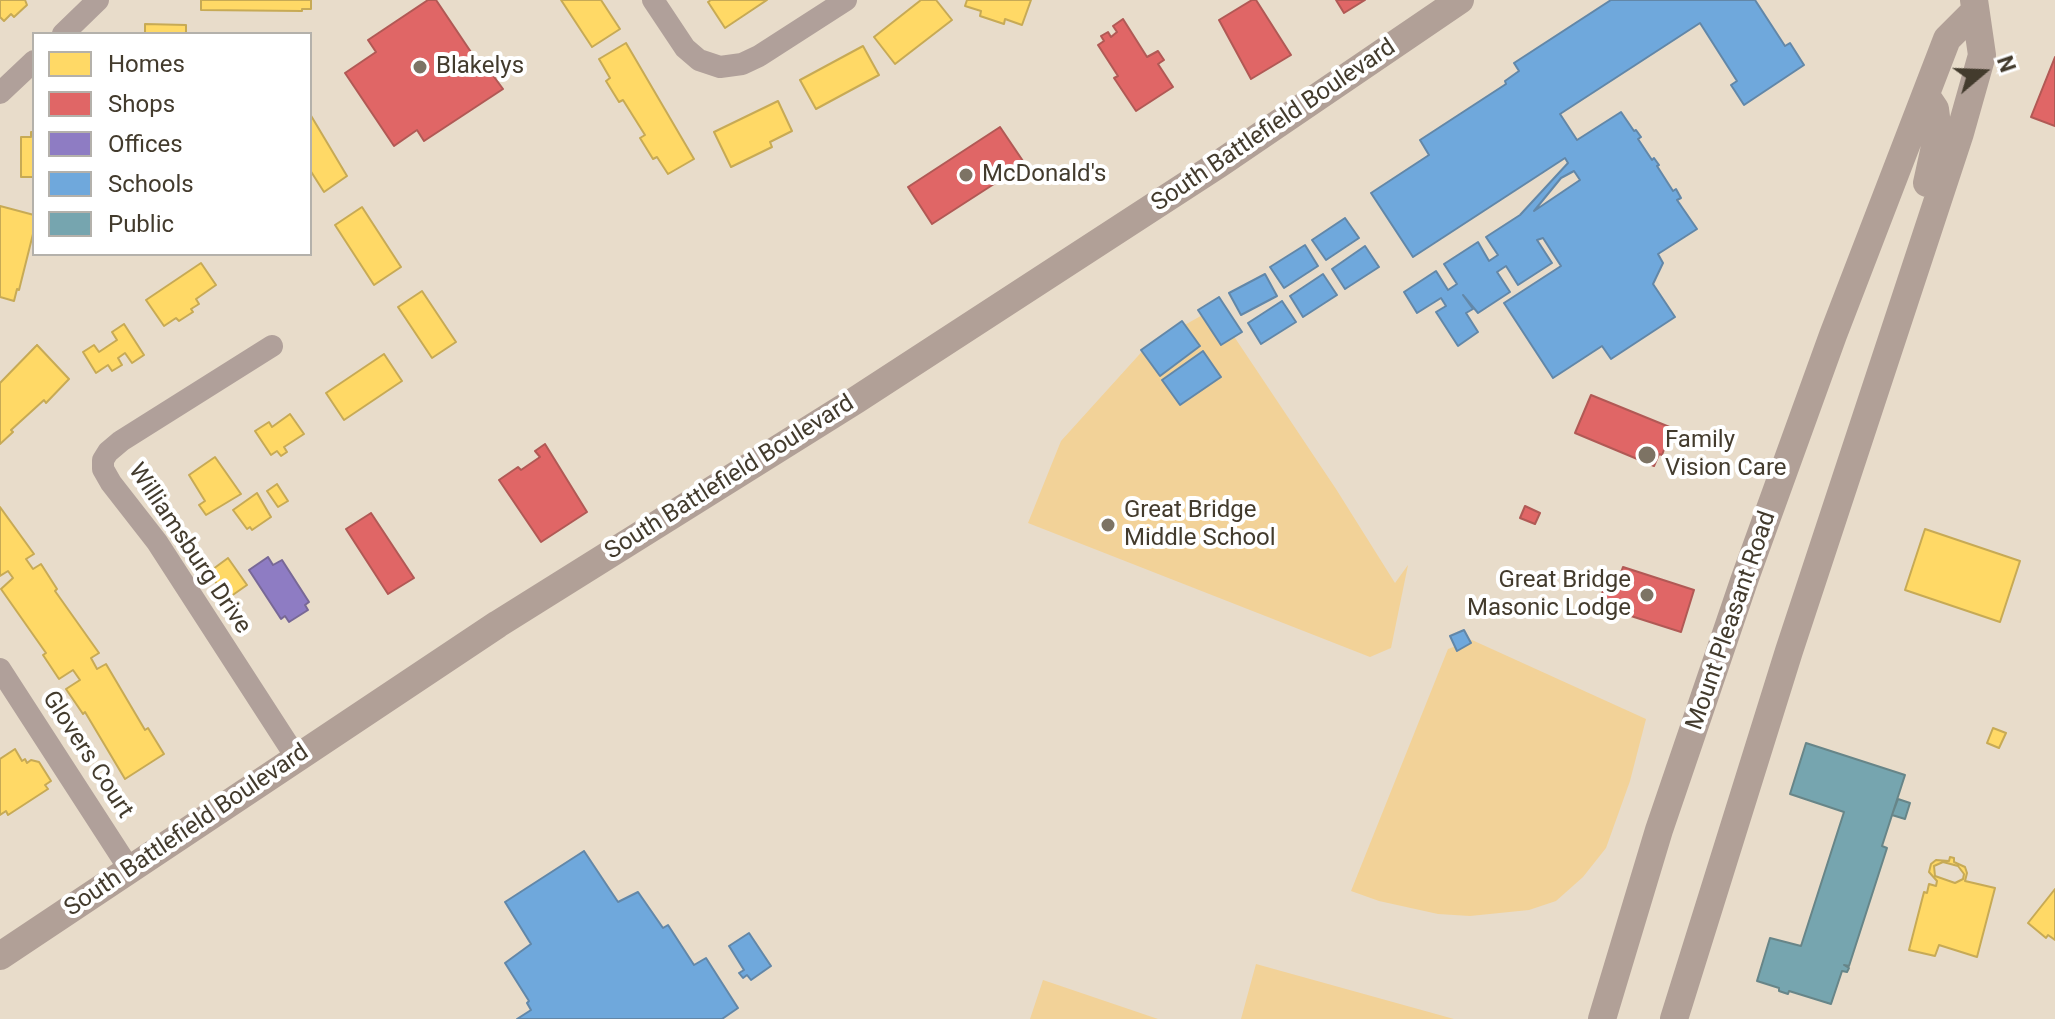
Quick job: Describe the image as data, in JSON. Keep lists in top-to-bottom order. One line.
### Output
{"streets":{"main road":["South Battlefield Boulevard","Mount Pleasant Road"],"street":["Williamsburg Drive","Glovers Court"]},"crossings":[["South Battlefield Boulevard","Williamsburg Drive"],["South Battlefield Boulevard","Glovers Court"]],"places":["Blakelys","McDonald's","Family Vision Care","Great Bridge Middle School","Great Bridge Masonic Lodge"],"legend":["Homes","Shops","Offices","Schools","Public"],"north":"right"}
